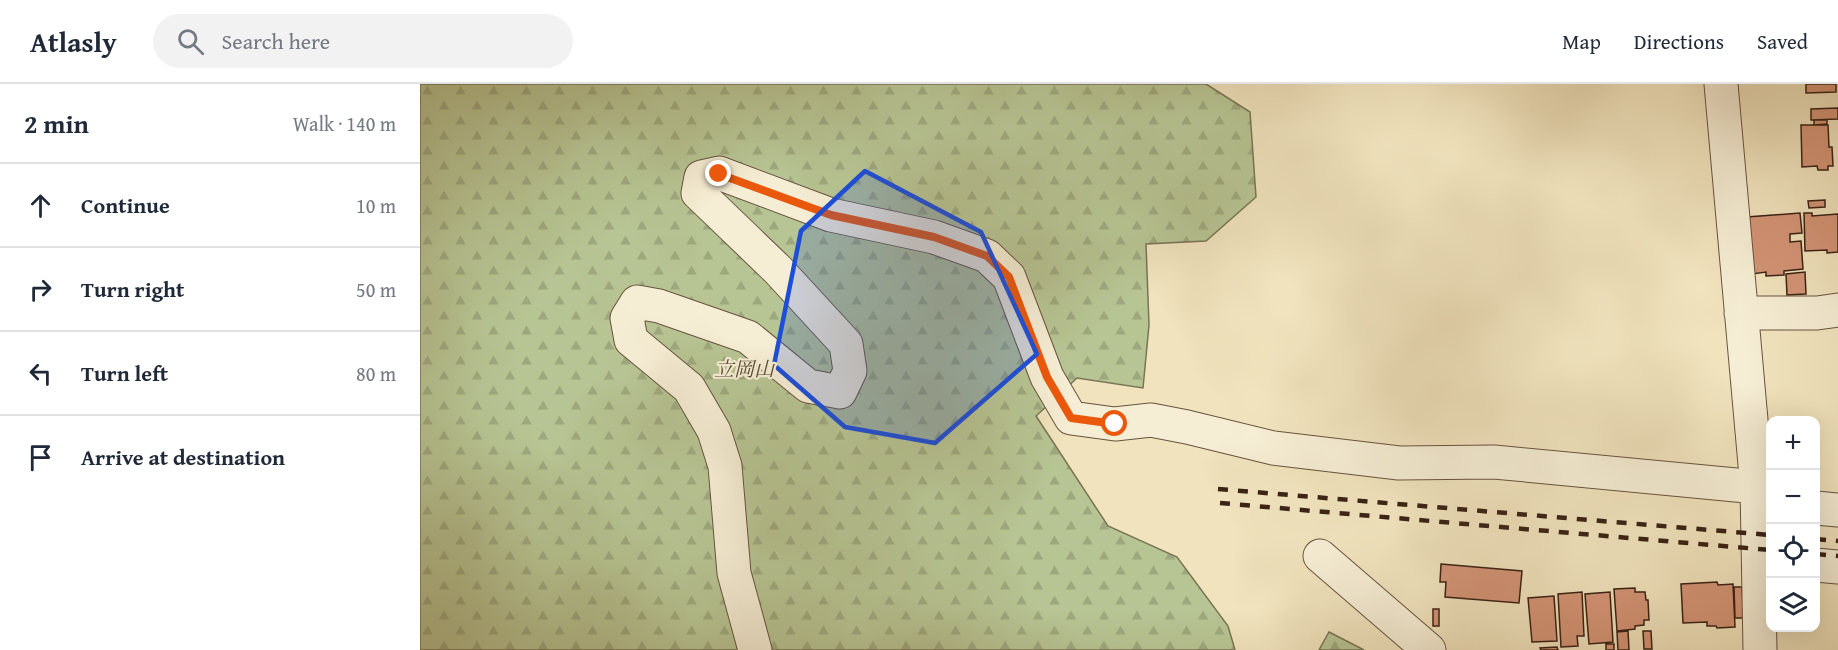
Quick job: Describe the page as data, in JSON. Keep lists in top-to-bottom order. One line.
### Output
{"parks":["立岡山"],"page":{"header":"Atlasly","search":"Search here","nav":["Map","Directions","Saved"],"heading":["2 min","Walk · 140 m"],"list":[["Continue","10 m"],["Turn right","50 m"],["Turn left","80 m"],"Arrive at destination"],"map_buttons":["+","−"]}}
